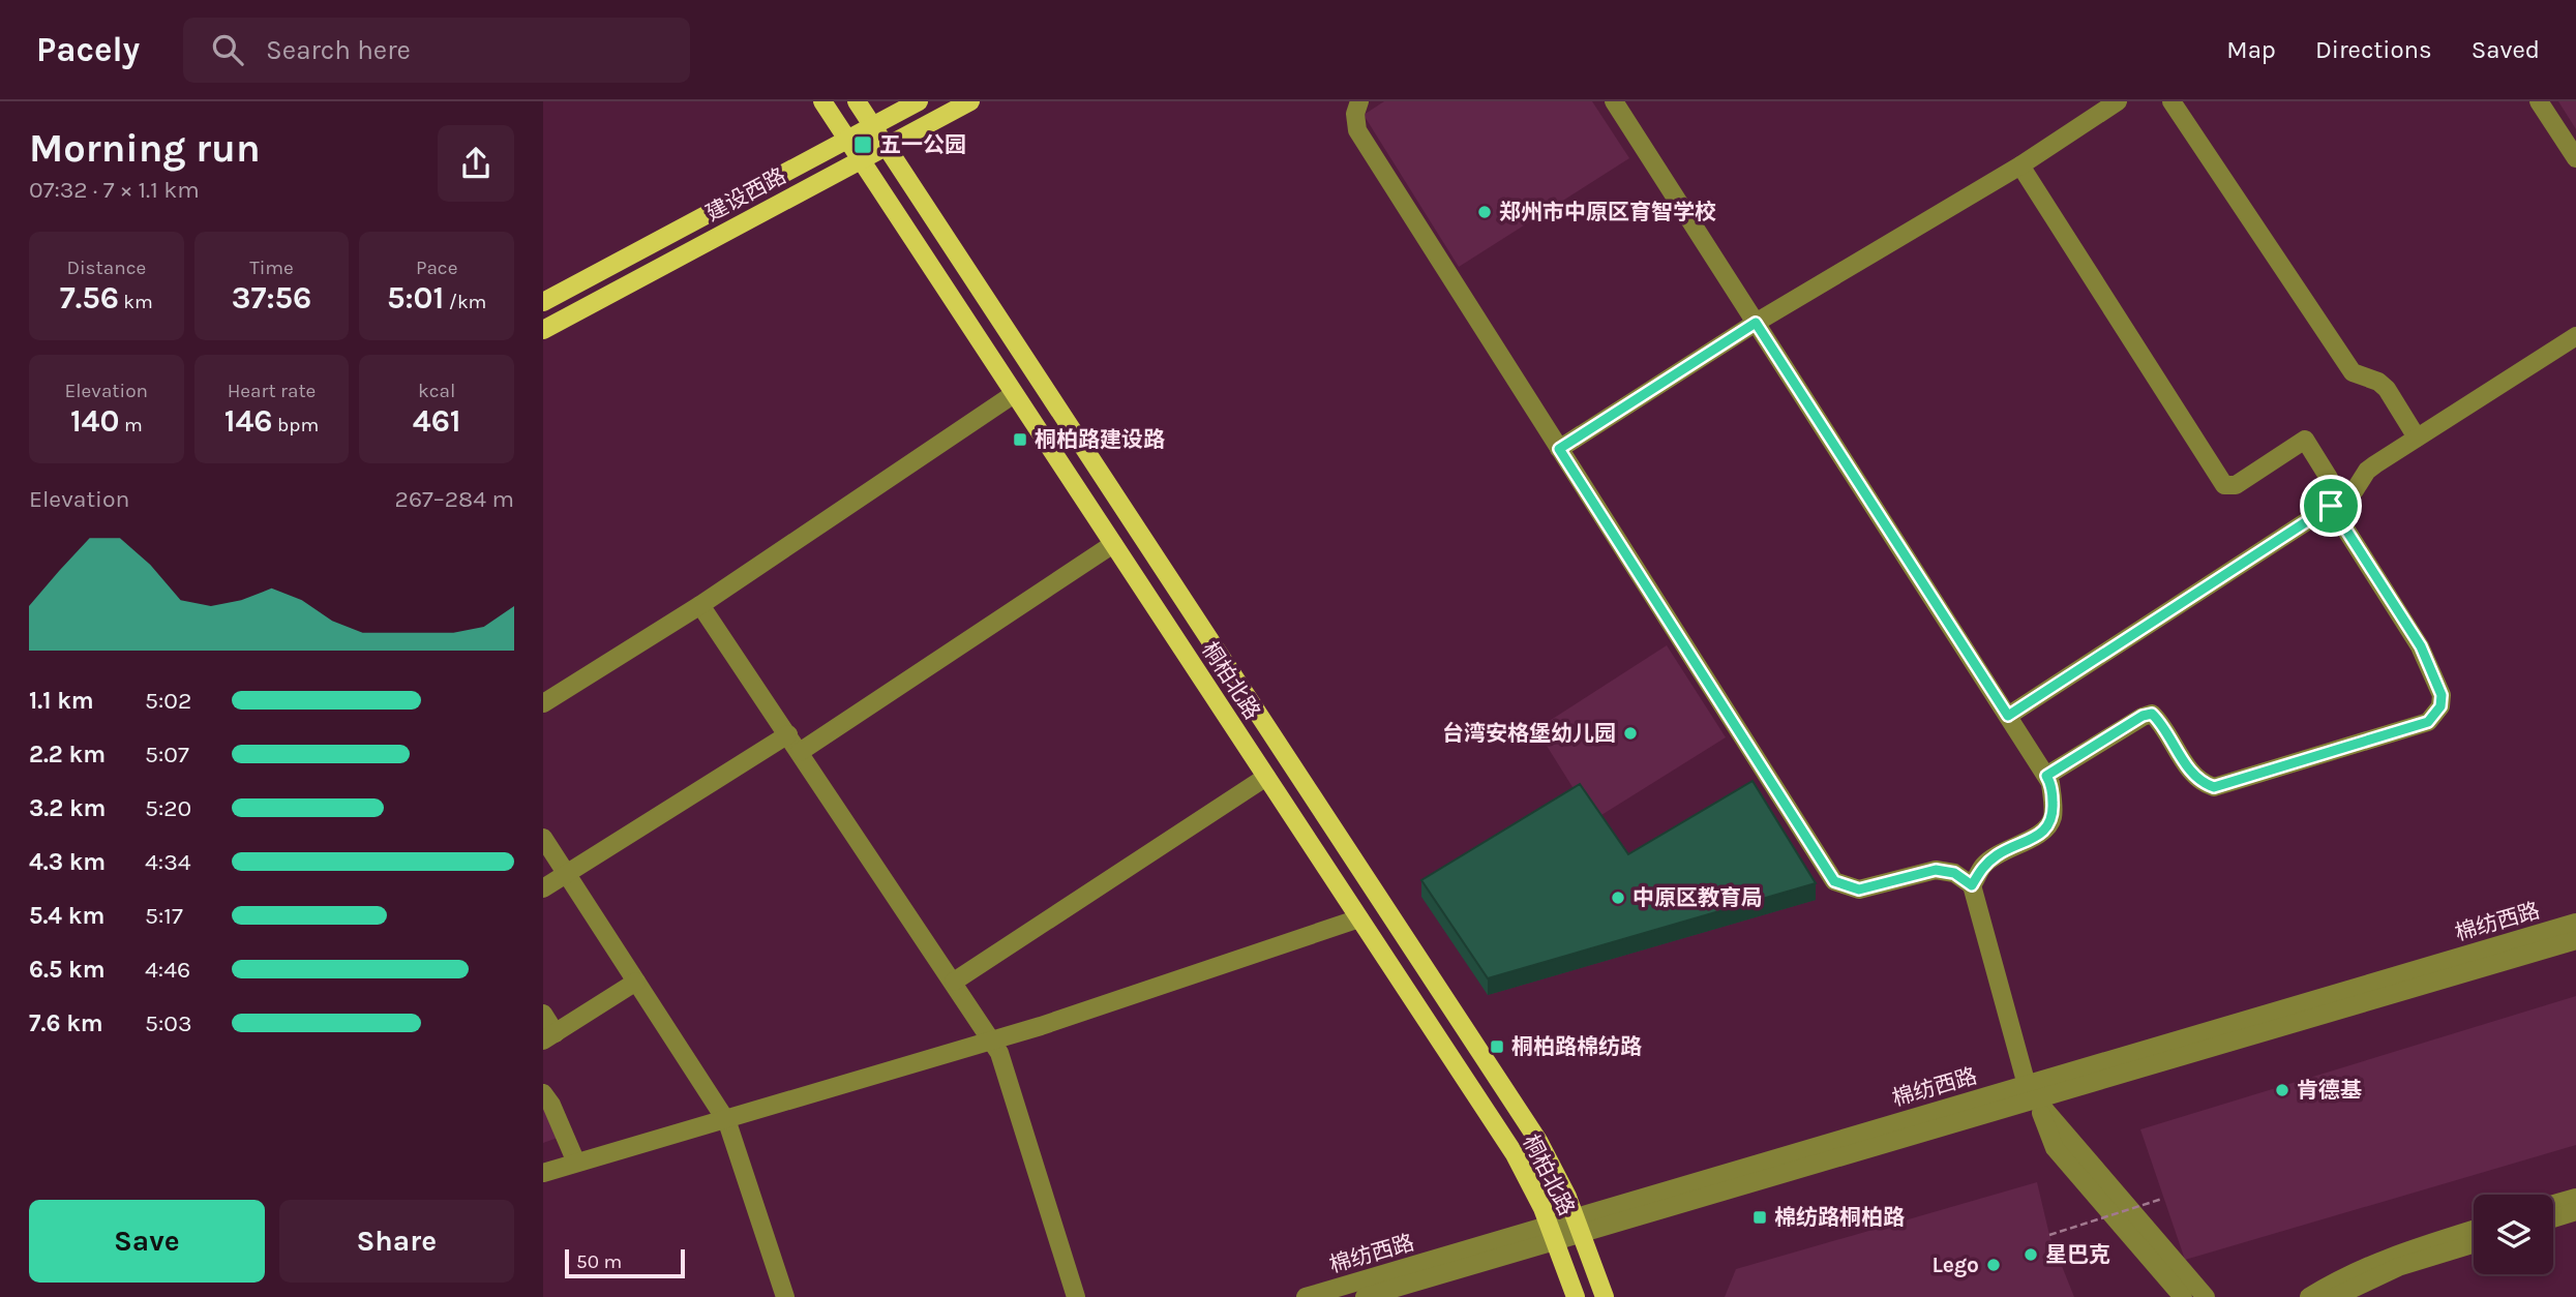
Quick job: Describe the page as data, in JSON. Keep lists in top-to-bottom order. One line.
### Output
{"streets":{"main road":["建设西路","桐柏北路"],"street":["棉纺西路"]},"crossings":[["建设西路","桐柏北路"],["桐柏北路","棉纺西路"]],"places":{"transit":["五一公园","桐柏路建设路","桐柏路棉纺路","棉纺路桐柏路"],"other":["郑州市中原区育智学校","台湾安格堡幼儿园","中原区教育局","肯德基","星巴克","Lego"]},"scale_bar":"50 m","page":{"header":"Pacely","search":"Search here","nav":["Map","Directions","Saved"],"heading":["Morning run","07:32 · 7 × 1.1 km"],"stats":[["Distance","7.56 km"],["Time","37:56"],["Pace","5:01 /km"],["Elevation","140 m"],["Heart rate","146 bpm"],["kcal","461"]],"chart":["Elevation","267–284 m"],"list":[{"name":"1.1 km","note":"5:02"},{"name":"2.2 km","note":"5:07"},{"name":"3.2 km","note":"5:20"},{"name":"4.3 km","note":"4:34"},{"name":"5.4 km","note":"5:17"},{"name":"6.5 km","note":"4:46"},{"name":"7.6 km","note":"5:03"}],"buttons":["Save","Share"],"scale":"50 m"}}
